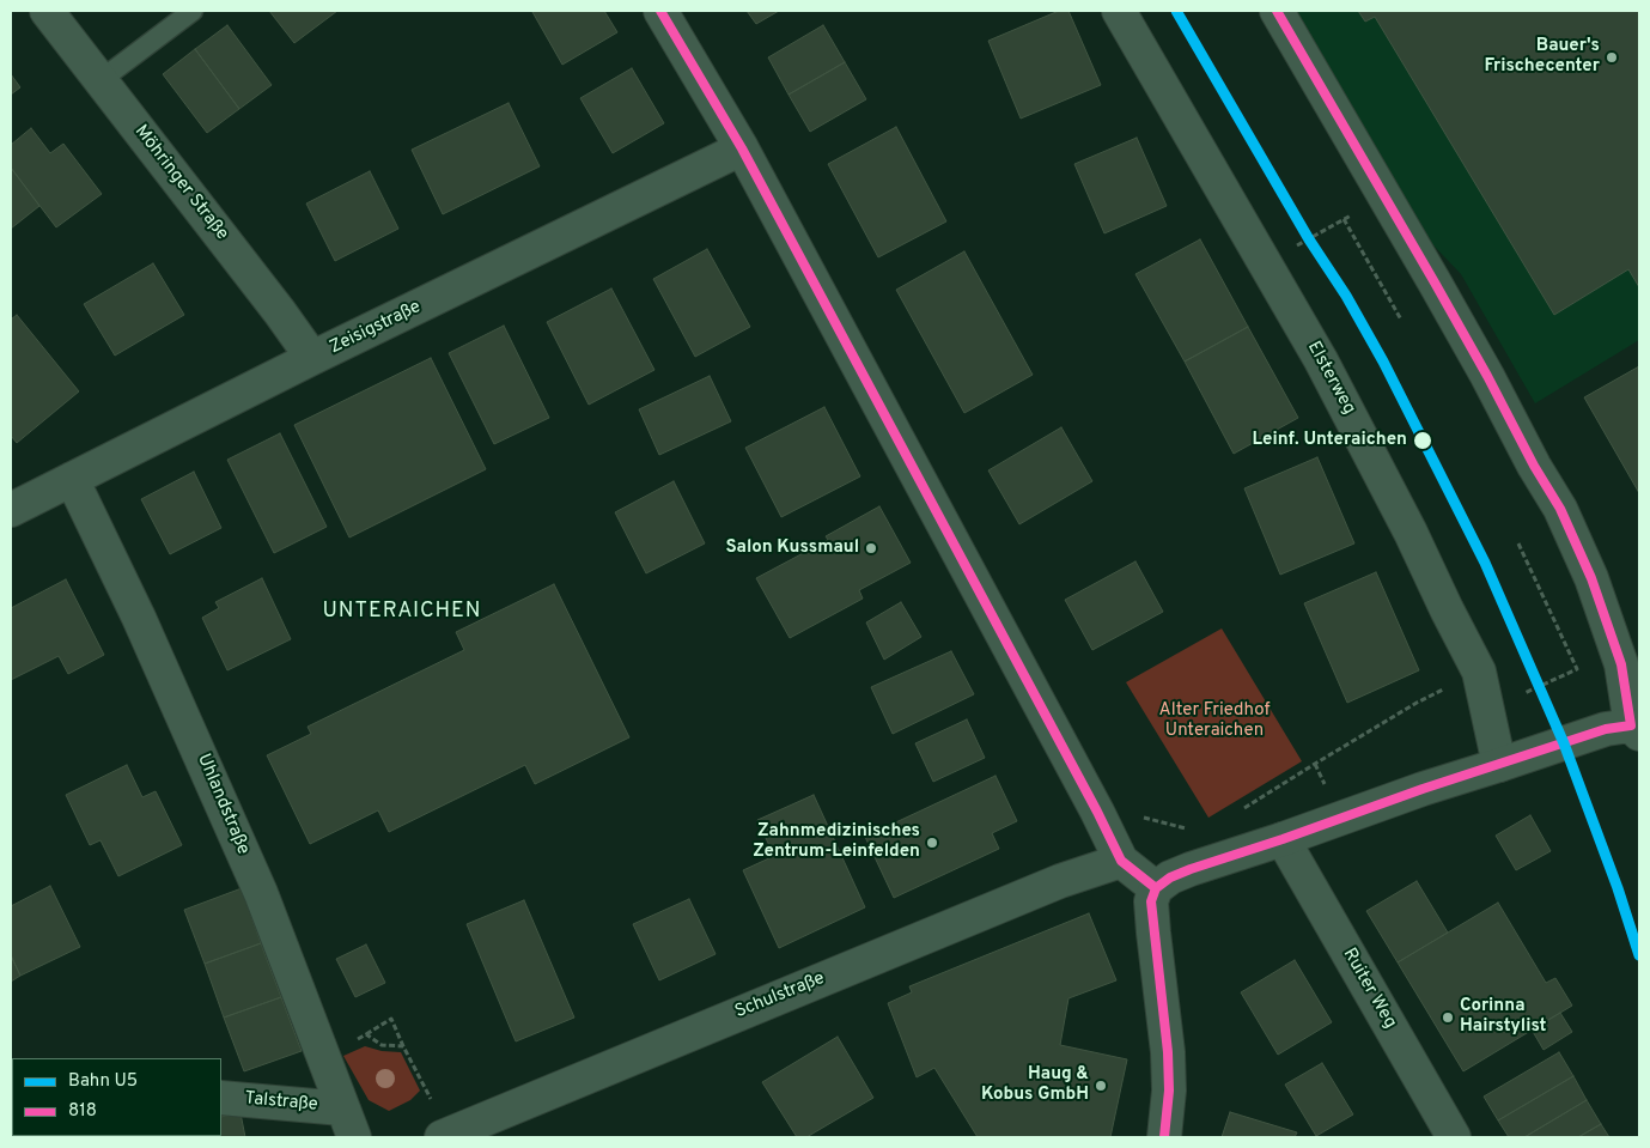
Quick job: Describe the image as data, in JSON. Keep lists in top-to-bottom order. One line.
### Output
{"streets":{"street":["Möhringer Straße","Zeisigstraße","Elsterweg","Uhlandstraße","Ruiter Weg","Schulstraße","Talstraße"]},"crossings":[["Möhringer Straße","Zeisigstraße"],["Zeisigstraße","Uhlandstraße"],["Uhlandstraße","Talstraße"]],"districts":["UNTERAICHEN"],"parks":["Alter Friedhof Unteraichen"],"places":["Bauer's Frischecenter","Leinf. Unteraichen","Salon Kussmaul","Zahnmedizinisches Zentrum-Leinfelden","Corinna Hairstylist","Haug & Kobus GmbH"],"lines":["rail line U5","transit line 818"],"legend":["Bahn U5","818"]}
